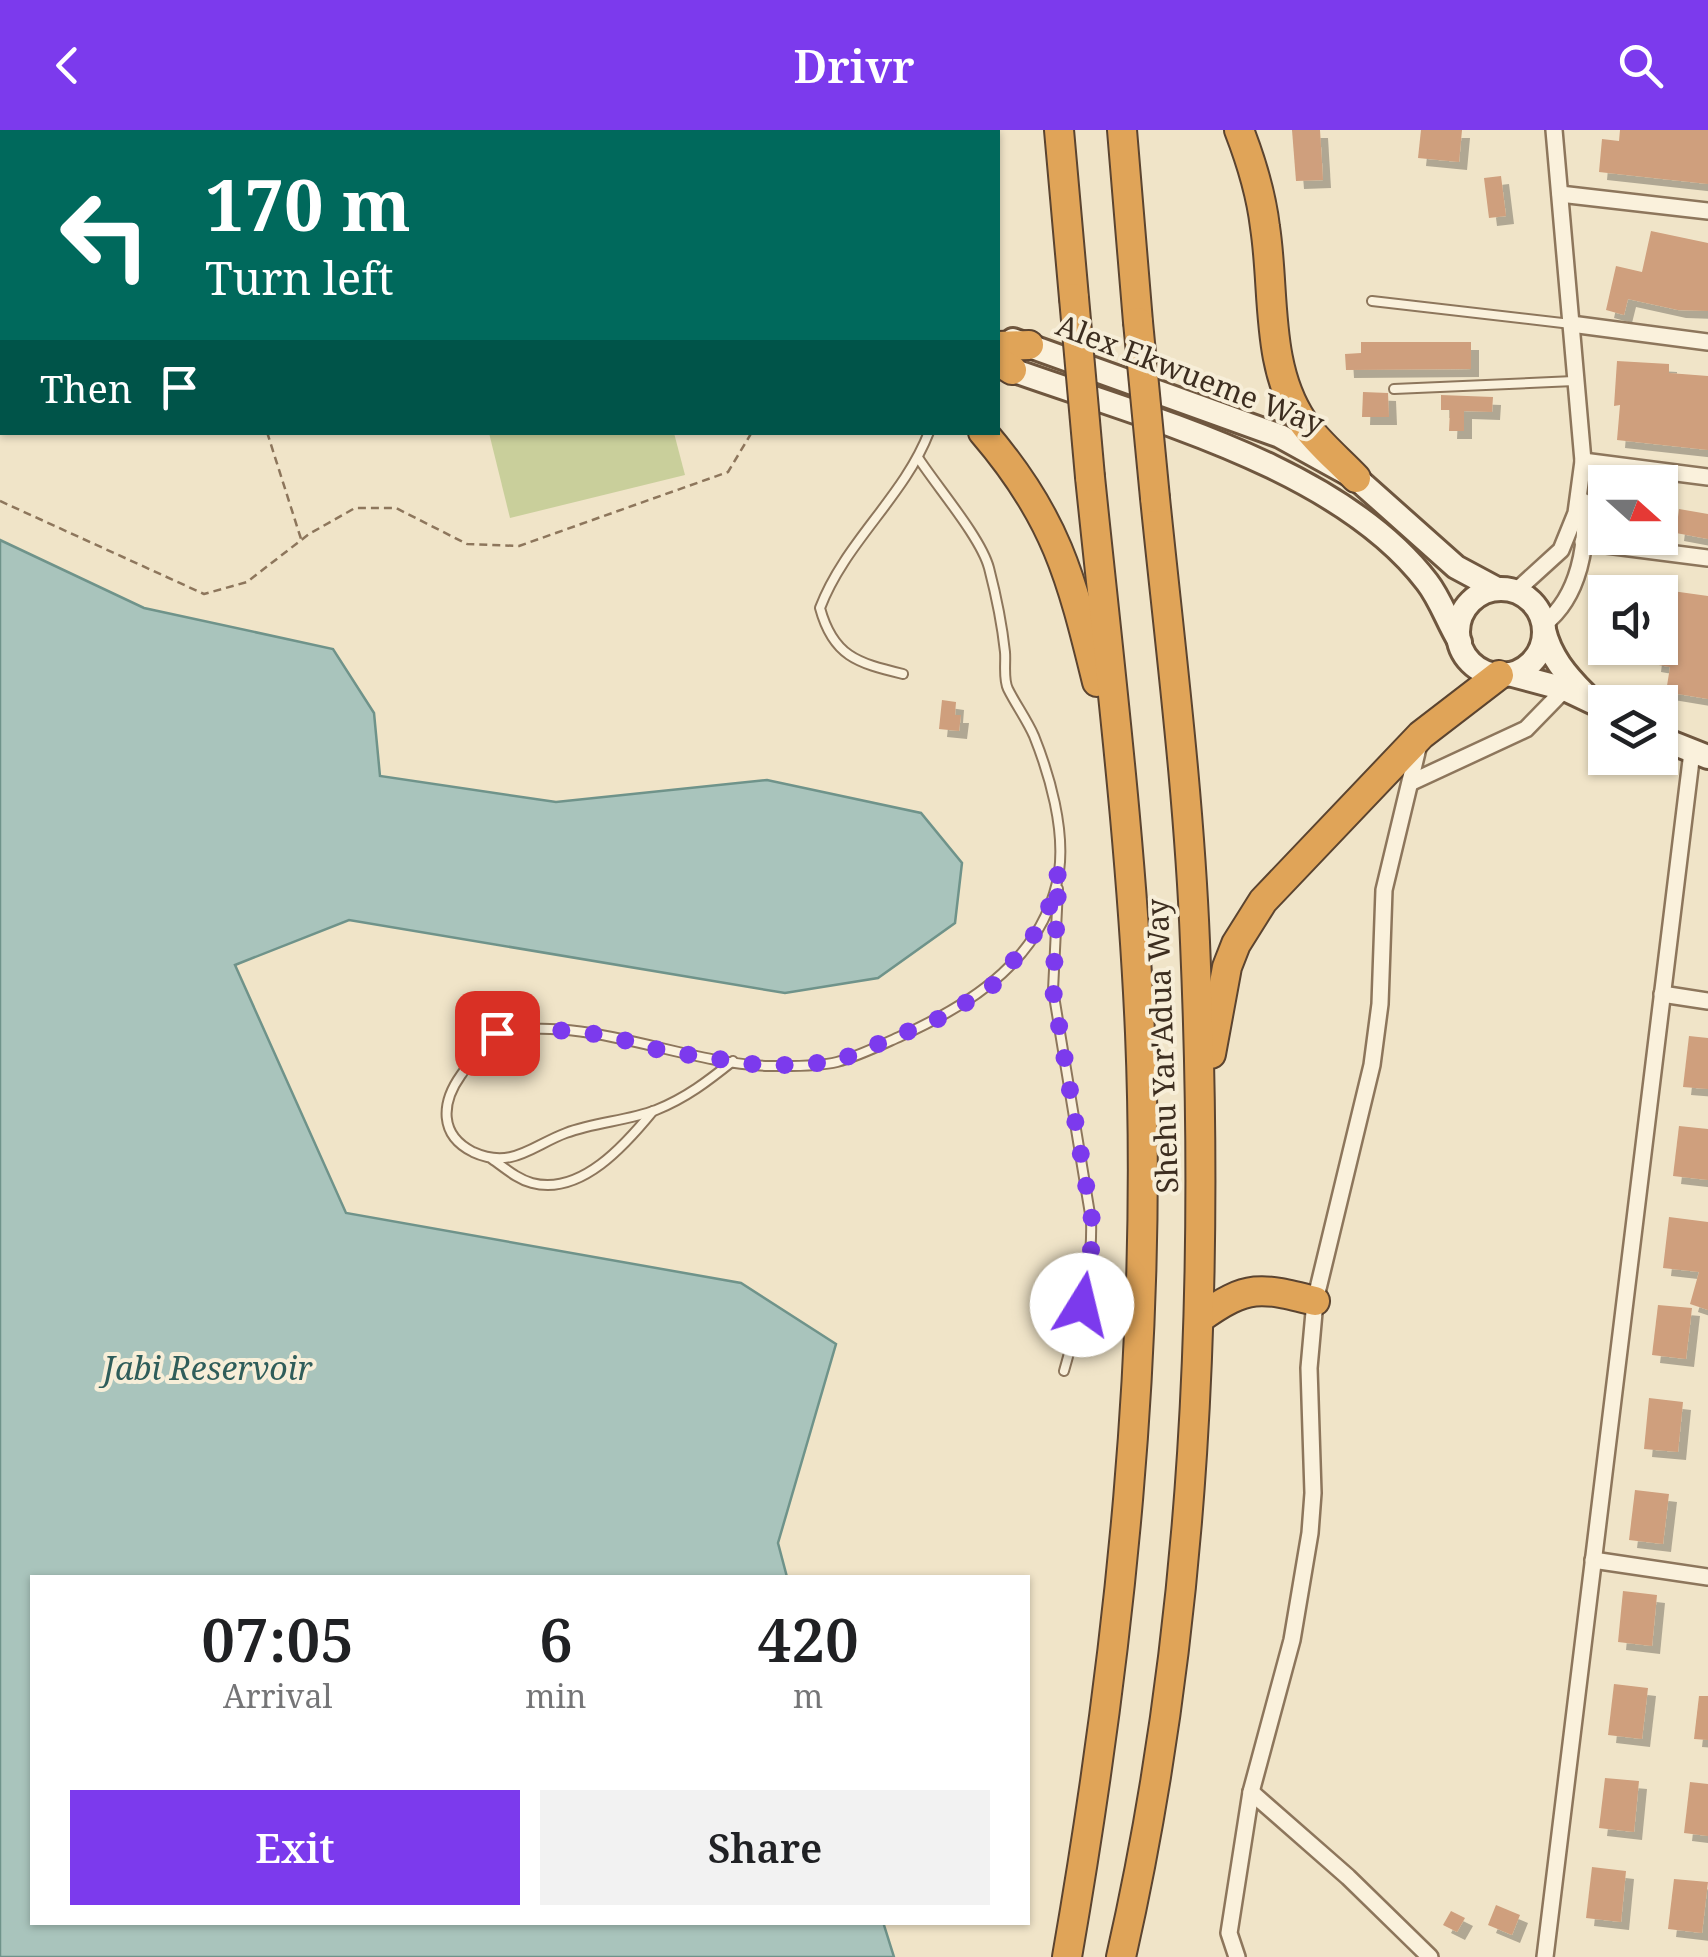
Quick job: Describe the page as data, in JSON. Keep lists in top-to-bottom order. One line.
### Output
{"streets":{"highway":["Shehu Yar'Adua Way"],"street":["Alex Ekwueme Way"]},"water":["Jabi Reservoir"],"north":"right","page":{"header":"Drivr","turn":["170 m","Turn left"],"then":"Then","eta":["07:05","Arrival","6","min","420","m"],"buttons":["Exit","Share"]}}
